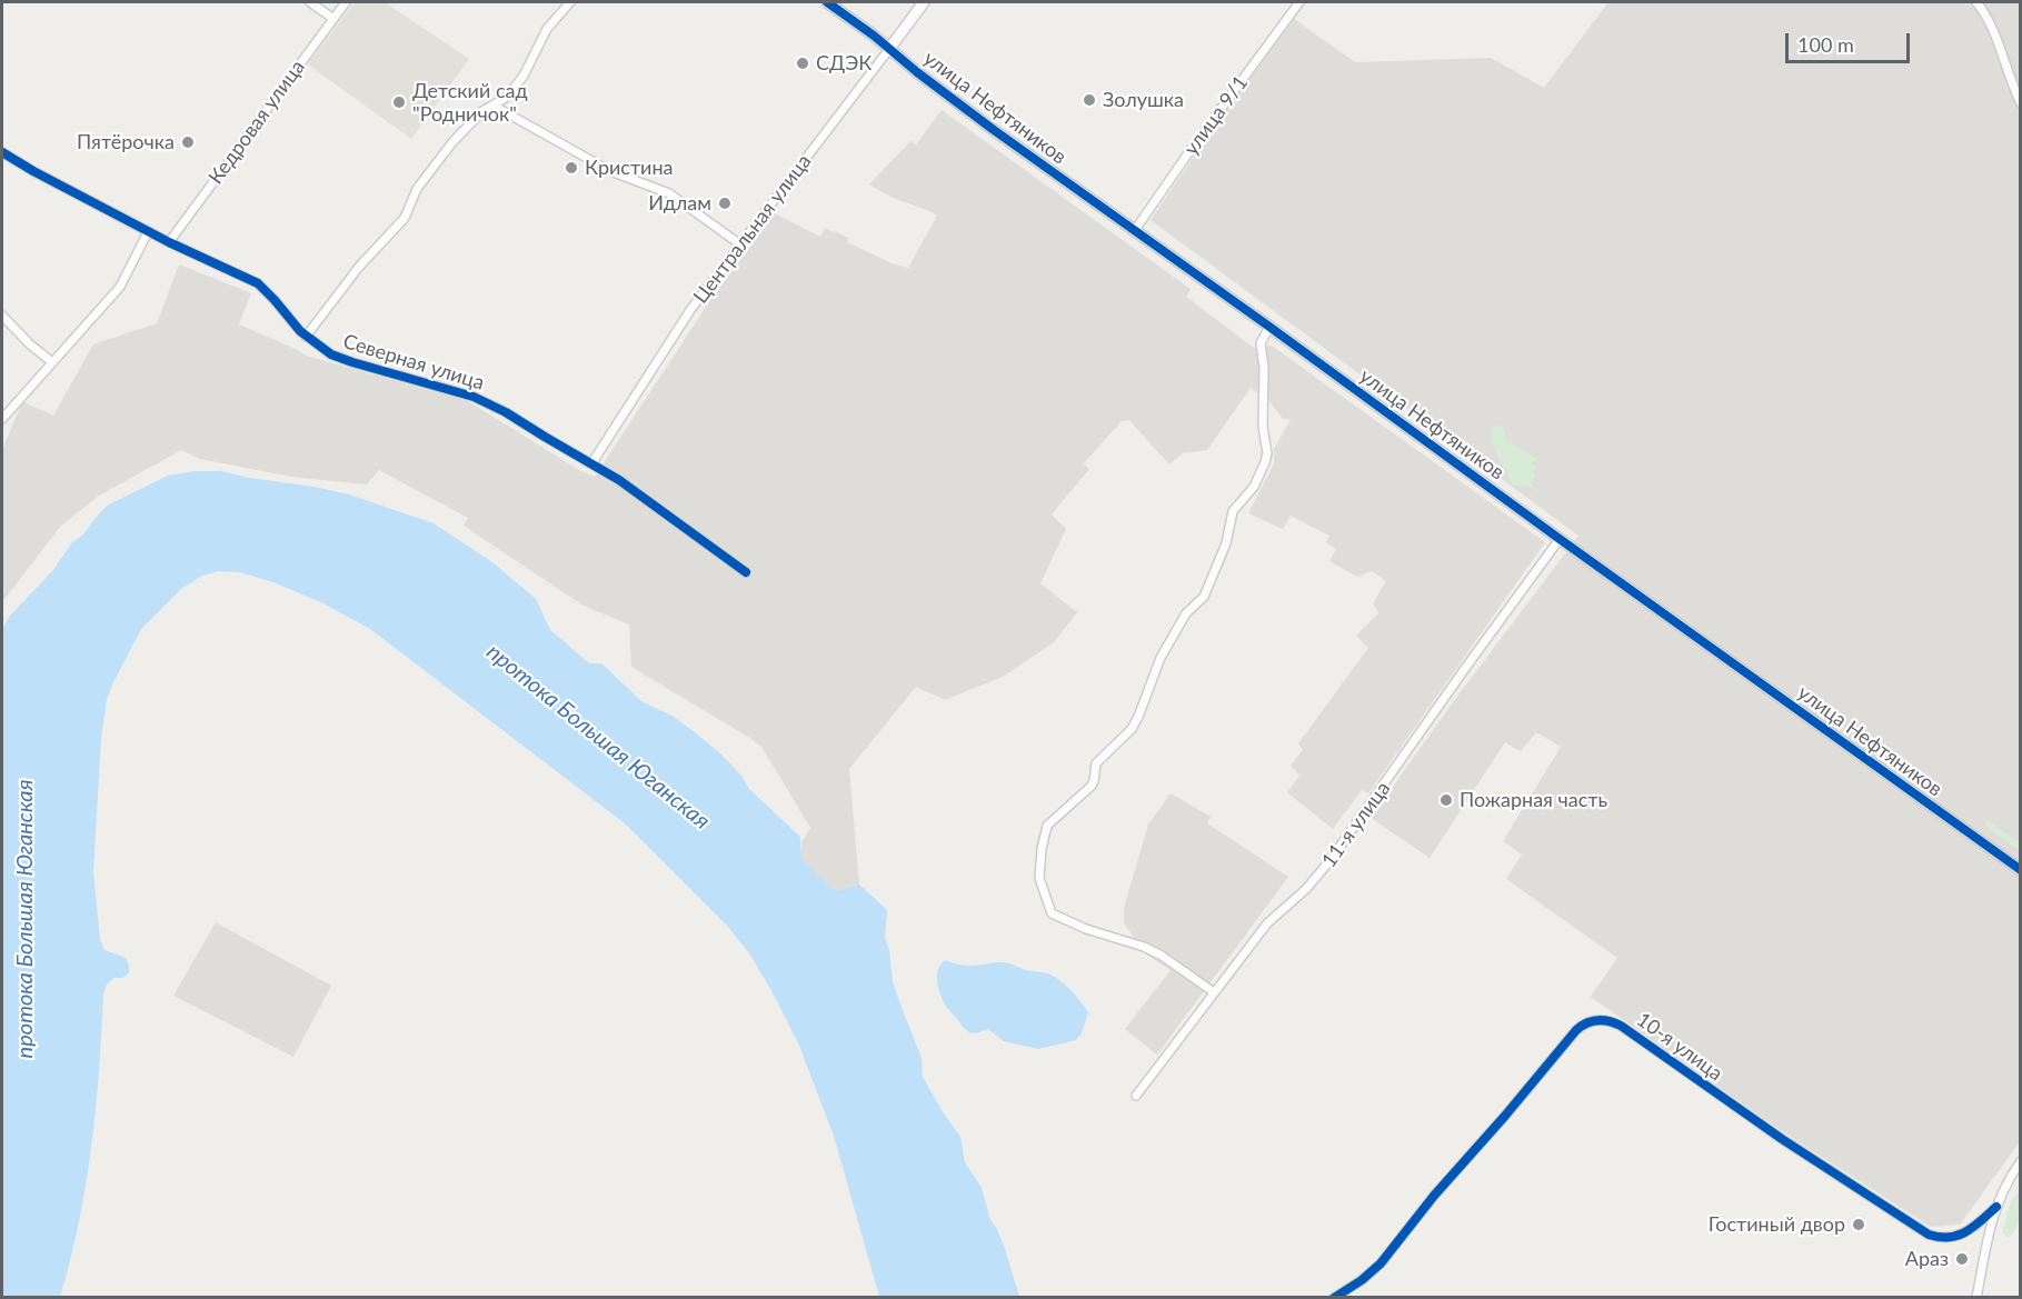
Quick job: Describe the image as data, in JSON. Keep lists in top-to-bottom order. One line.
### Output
{"streets":{"street":["улица Нефтяников","улица 9/1","Кедровая улица","Центральная улица","Северная улица","11-я улица","10-я улица"]},"crossings":[["улица Нефтяников","улица 9/1"],["улица Нефтяников","Центральная улица"],["улица Нефтяников","11-я улица"],["Кедровая улица","Северная улица"],["Центральная улица","Северная улица"]],"water":["протока Большая Юганская"],"places":["СДЭК","Золушка","Детский сад \"Родничок\"","Пятёрочка","Кристина","Идлам","Пожарная часть","Гостиный двор","Араз"],"scale_bar":"100 m"}
